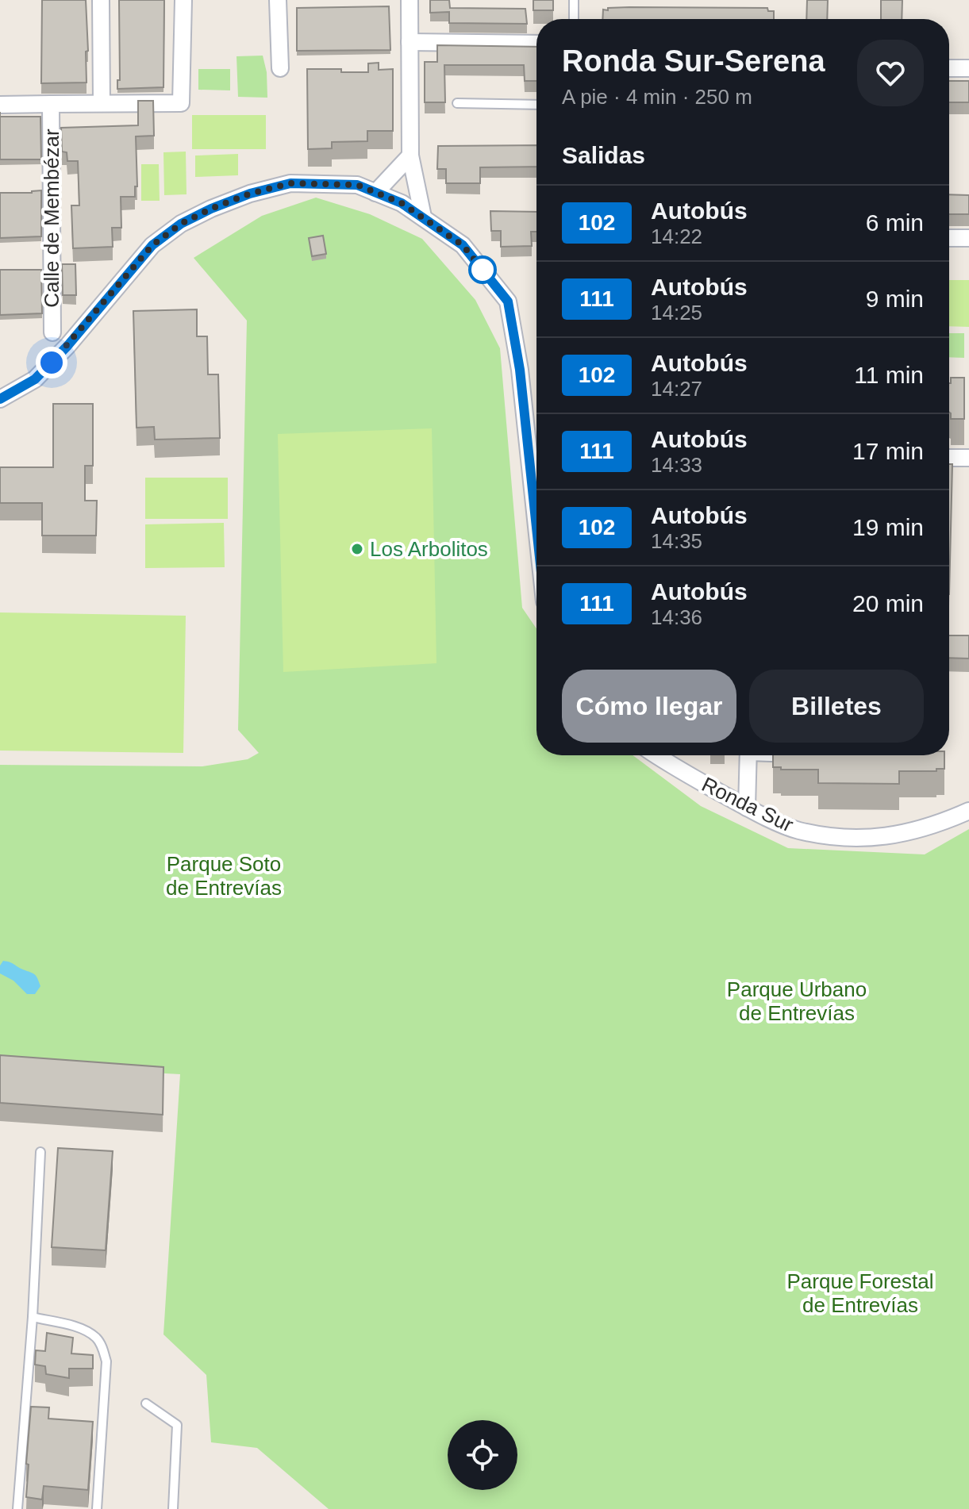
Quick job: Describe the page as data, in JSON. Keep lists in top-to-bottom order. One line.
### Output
{"streets":{"street":["Calle de Membézar","Ronda Sur"]},"parks":["Parque Soto de Entrevías","Parque Urbano de Entrevías","Parque Forestal de Entrevías"],"places":["Los Arbolitos"],"lines":["bus line 102"],"page":{"heading":[["Ronda Sur-Serena","A pie · 4 min · 250 m"],"Salidas"],"list":[{"mark":"102","name":"Autobús","note":"14:22","value":"6 min"},{"mark":"111","name":"Autobús","note":"14:25","value":"9 min"},{"mark":"102","name":"Autobús","note":"14:27","value":"11 min"},{"mark":"111","name":"Autobús","note":"14:33","value":"17 min"},{"mark":"102","name":"Autobús","note":"14:35","value":"19 min"},{"mark":"111","name":"Autobús","note":"14:36","value":"20 min"}],"buttons":["Cómo llegar","Billetes"]}}
